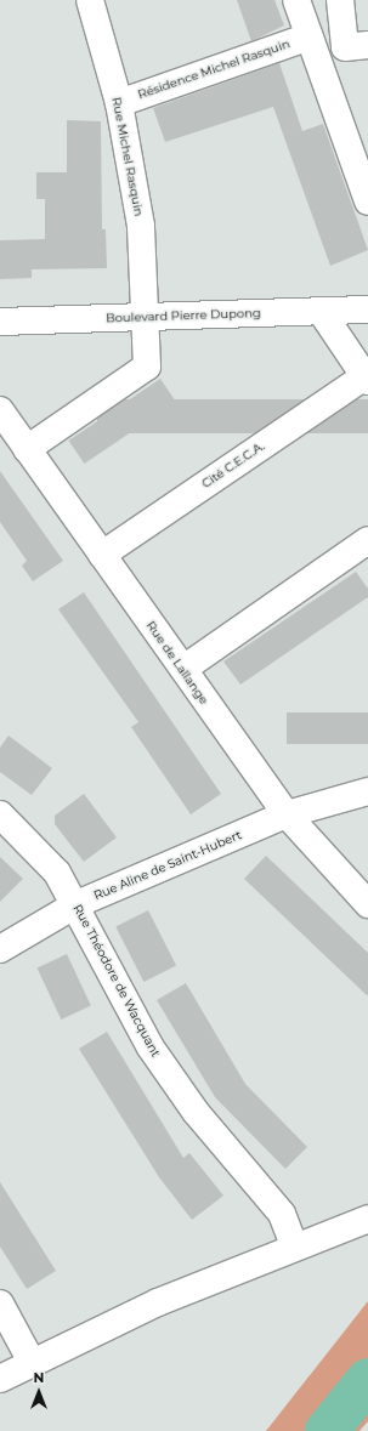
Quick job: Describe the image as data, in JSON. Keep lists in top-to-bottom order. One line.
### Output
{"streets":{"street":["Résidence Michel Rasquin","Rue Michel Rasquin","Boulevard Pierre Dupong","Cité C.E.C.A.","Rue de Lallange","Rue Aline de Saint-Hubert","Rue Théodore de Wacquant"]},"crossings":[["Résidence Michel Rasquin","Rue Michel Rasquin"],["Rue Michel Rasquin","Boulevard Pierre Dupong"],["Rue Michel Rasquin","Rue de Lallange"],["Boulevard Pierre Dupong","Cité C.E.C.A."],["Cité C.E.C.A.","Rue de Lallange"],["Rue de Lallange","Rue Aline de Saint-Hubert"],["Rue Aline de Saint-Hubert","Rue Théodore de Wacquant"]],"north":"top"}
